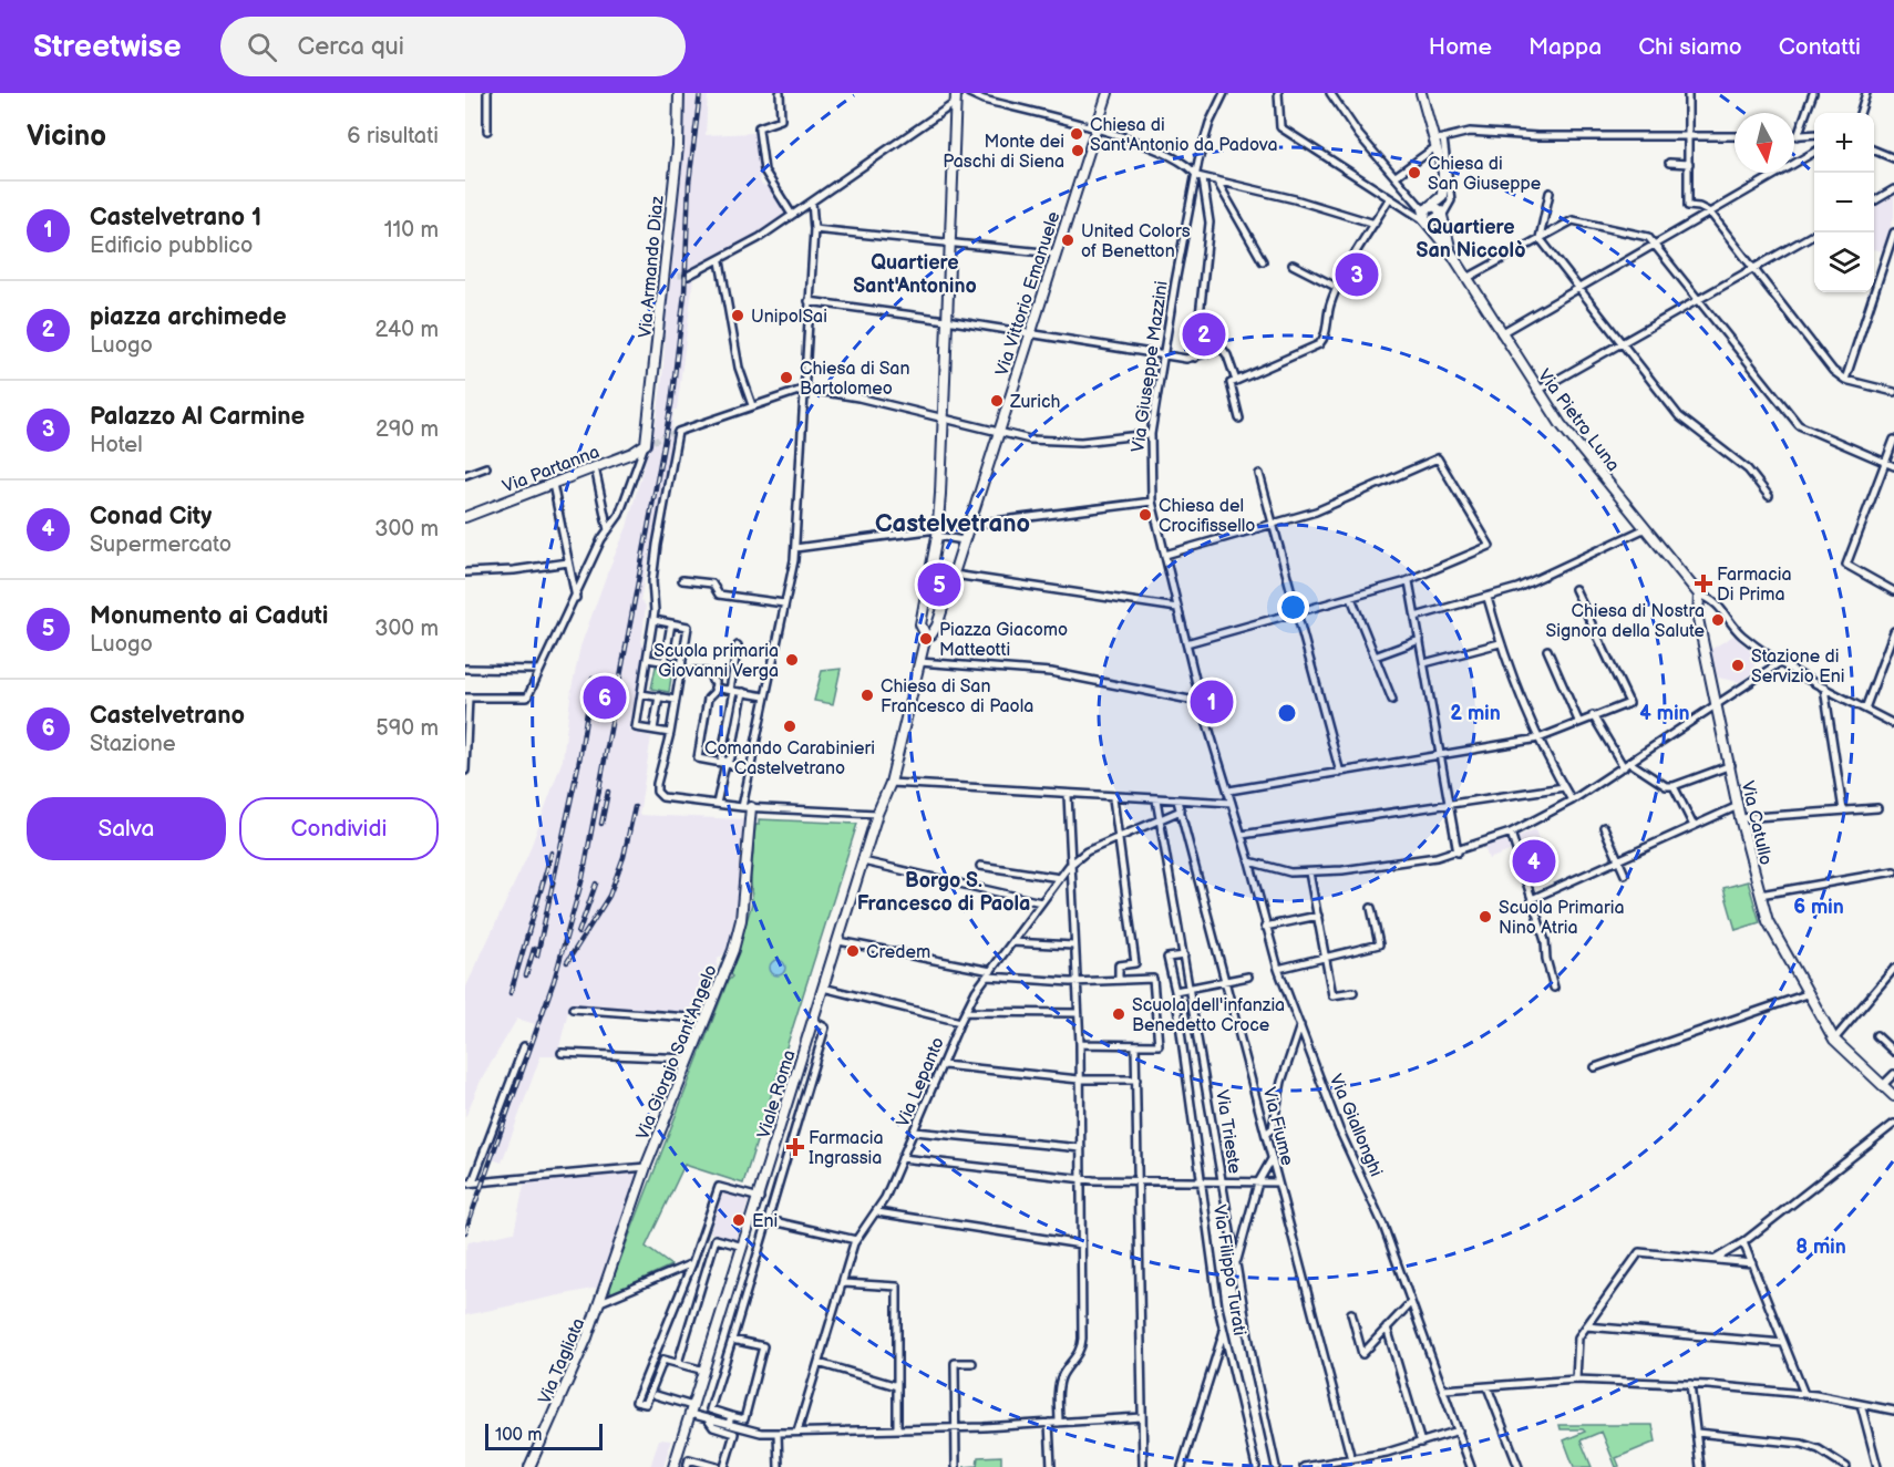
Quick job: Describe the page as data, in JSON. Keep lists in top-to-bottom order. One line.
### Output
{"streets":{"street":["Via Armando Diaz","Via Vittorio Emanuele","Via Giuseppe Mazzini","Via Pietro Luna","Via Partanna","Via Catullo","Via Giorgio Sant'Angelo","Via Lepanto","Viale Roma","Via Giallonghi","Via Fiume","Via Trieste","Via Filippo Turati","Via Tagliata"]},"crossings":[["Via Armando Diaz","Via Partanna"],["Via Giuseppe Mazzini","Via Giallonghi"],["Via Pietro Luna","Via Catullo"],["Via Giorgio Sant'Angelo","Via Tagliata"],["Via Trieste","Via Filippo Turati"]],"districts":["Quartiere San Niccolò","Quartiere Sant'Antonino","Castelvetrano","Borgo S. Francesco di Paola"],"places":{"other":["Chiesa di Sant'Antonio da Padova","Monte dei Paschi di Siena","Chiesa di San Giuseppe","United Colors of Benetton","UnipolSai","Chiesa di San Bartolomeo","Zurich","Chiesa del Crocifissello","Chiesa di Nostra Signora della Salute","Piazza Giacomo Matteotti","Scuola primaria Giovanni Verga","Stazione di Servizio Eni","Chiesa di San Francesco di Paola","Comando Carabinieri Castelvetrano","Scuola Primaria Nino Atria","Credem","Scuola dell'infanzia Benedetto Croce","Eni"],"health":["Farmacia Di Prima","Farmacia Ingrassia"]},"scale_bar":"100 m","north":"bottom","page":{"header":"Streetwise","search":"Cerca qui","nav":["Home","Mappa","Chi siamo","Contatti"],"heading":["Vicino","6 risultati"],"map_buttons":["+","−"],"list":[{"mark":"1","name":"Castelvetrano 1","note":"Edificio pubblico","value":"110 m"},{"mark":"2","name":"piazza archimede","note":"Luogo","value":"240 m"},{"mark":"3","name":"Palazzo Al Carmine","note":"Hotel","value":"290 m"},{"mark":"4","name":"Conad City","note":"Supermercato","value":"300 m"},{"mark":"5","name":"Monumento ai Caduti","note":"Luogo","value":"300 m"},{"mark":"6","name":"Castelvetrano","note":"Stazione","value":"590 m"}],"pins":["3","2","5","6","1","4"],"buttons":["Salva","Condividi"],"scale":"100 m"},"rings":["2 min","4 min","6 min","8 min"]}
